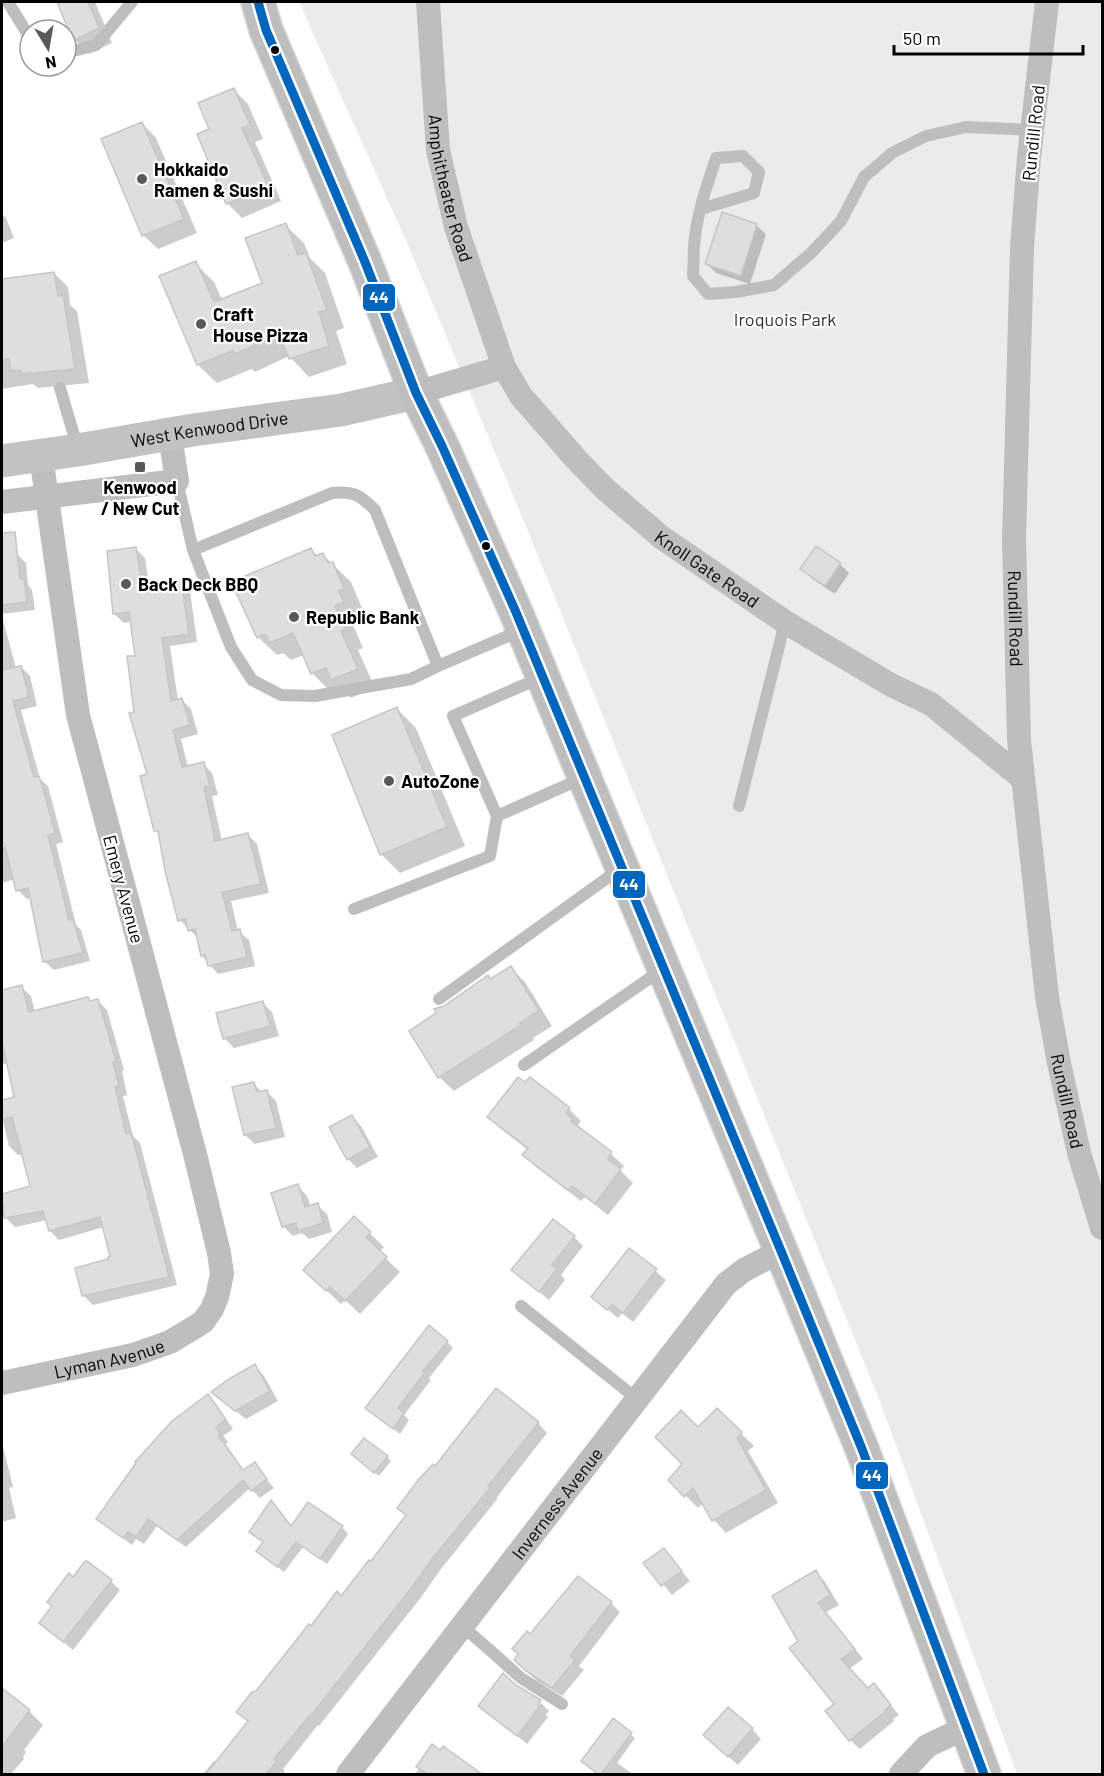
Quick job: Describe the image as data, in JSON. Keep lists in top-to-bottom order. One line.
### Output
{"streets":{"street":["Rundill Road","Amphitheater Road","West Kenwood Drive","Knoll Gate Road","Emery Avenue","Lyman Avenue","Inverness Avenue"]},"crossings":[["Rundill Road","Knoll Gate Road"],["Amphitheater Road","Knoll Gate Road"],["West Kenwood Drive","Emery Avenue"],["Emery Avenue","Lyman Avenue"]],"parks":["Iroquois Park"],"places":{"other":["Hokkaido Ramen & Sushi","Craft House Pizza","Back Deck BBQ","Republic Bank","AutoZone"],"transit":["Kenwood / New Cut"]},"lines":["transit line 44"],"scale_bar":"50 m","north":"bottom"}
